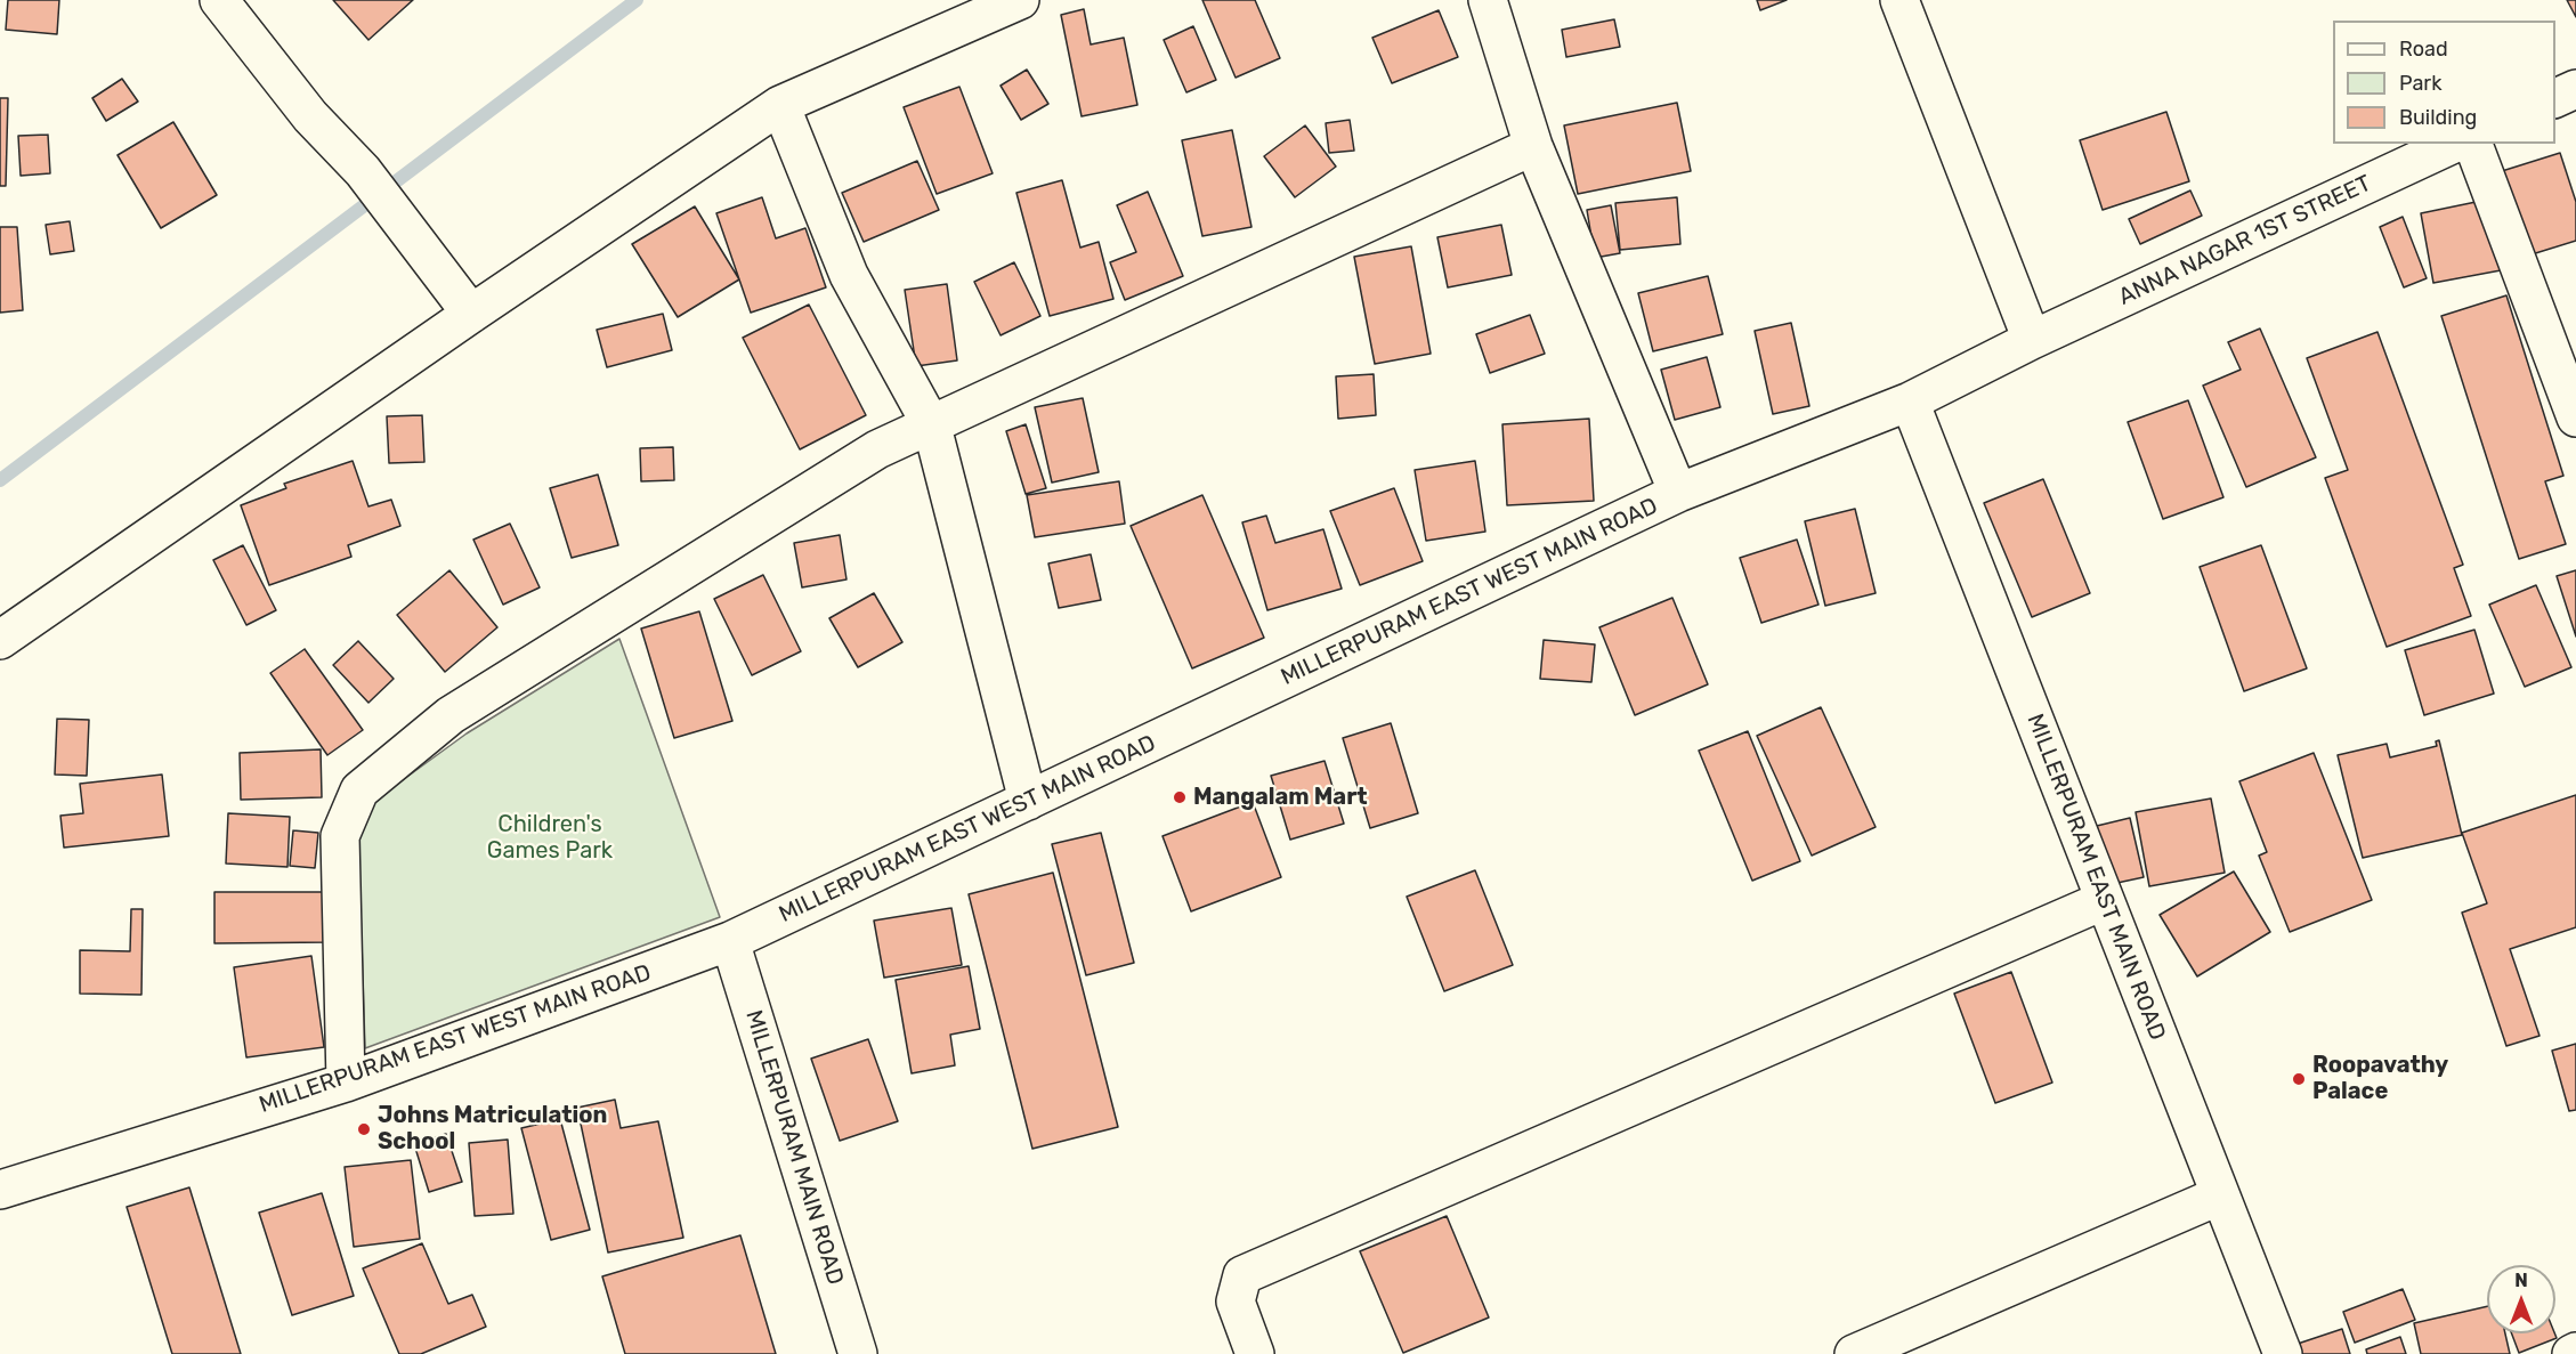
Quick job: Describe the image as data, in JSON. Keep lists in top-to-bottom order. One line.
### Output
{"streets":{"street":["ANNA NAGAR 1ST STREET","MILLERPURAM EAST WEST MAIN ROAD","MILLERPURAM EAST MAIN ROAD","MILLERPURAM MAIN ROAD"]},"crossings":[["ANNA NAGAR 1ST STREET","MILLERPURAM EAST WEST MAIN ROAD"],["ANNA NAGAR 1ST STREET","MILLERPURAM EAST MAIN ROAD"],["MILLERPURAM EAST WEST MAIN ROAD","MILLERPURAM EAST MAIN ROAD"],["MILLERPURAM EAST WEST MAIN ROAD","MILLERPURAM MAIN ROAD"]],"parks":["Children's Games Park"],"places":["Mangalam Mart","Roopavathy Palace","Johns Matriculation School"],"legend":["Road","Park","Building"],"north":"top"}
